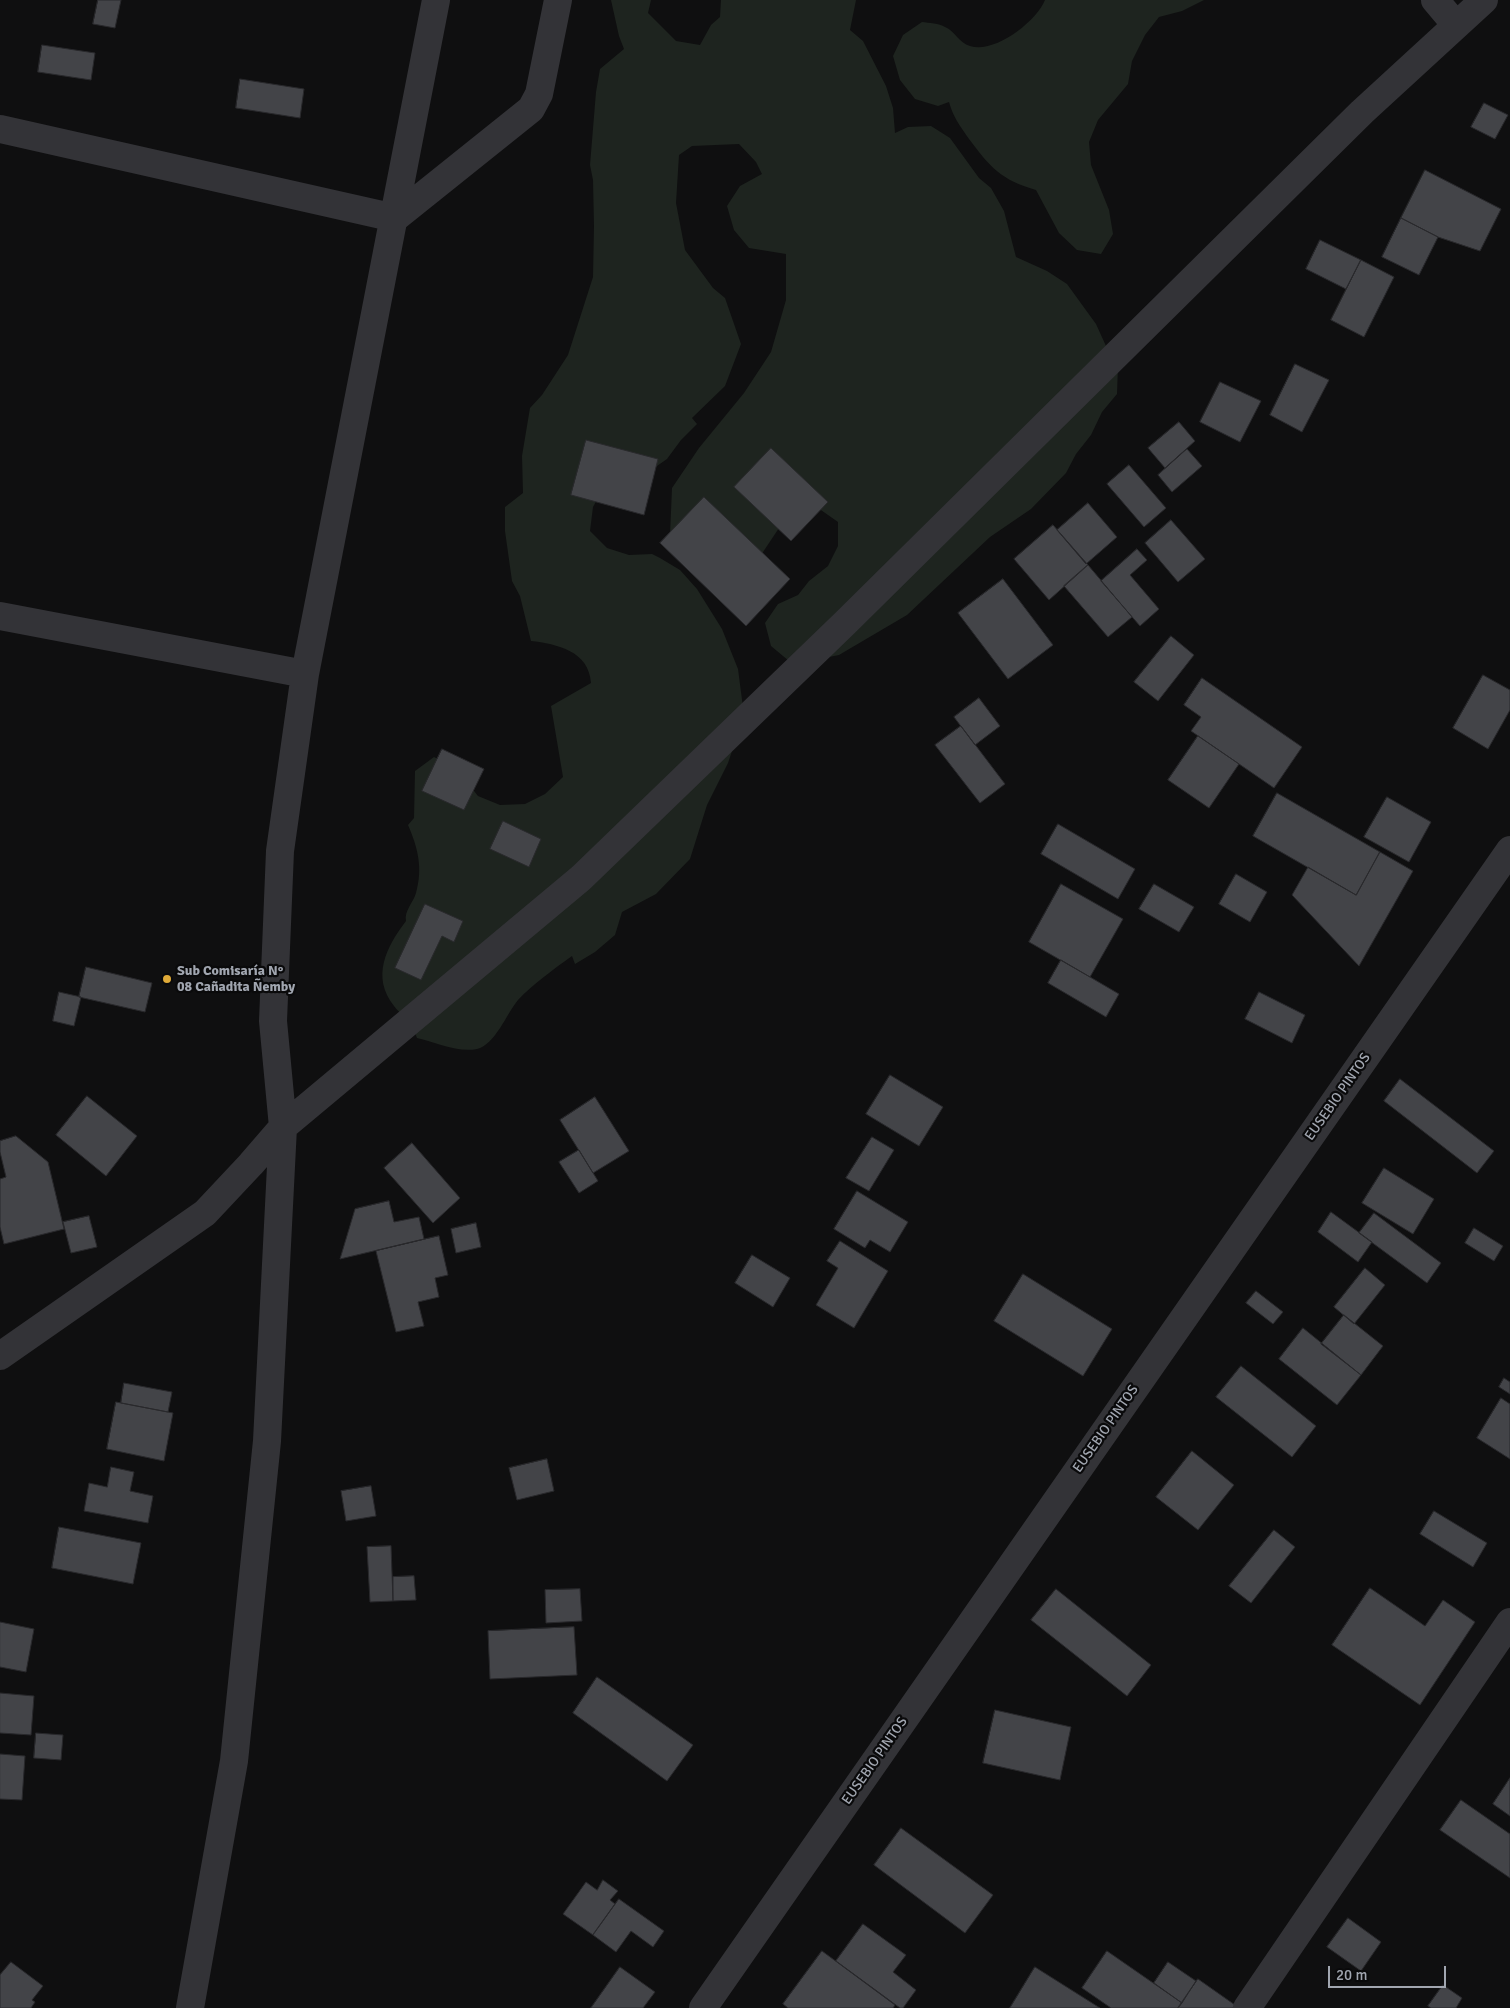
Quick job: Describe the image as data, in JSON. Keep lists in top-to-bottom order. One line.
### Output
{"streets":{"street":["EUSEBIO PINTOS"]},"places":["Sub Comisaría N° 08 Cañadita Ñemby"],"scale_bar":"20 m"}
